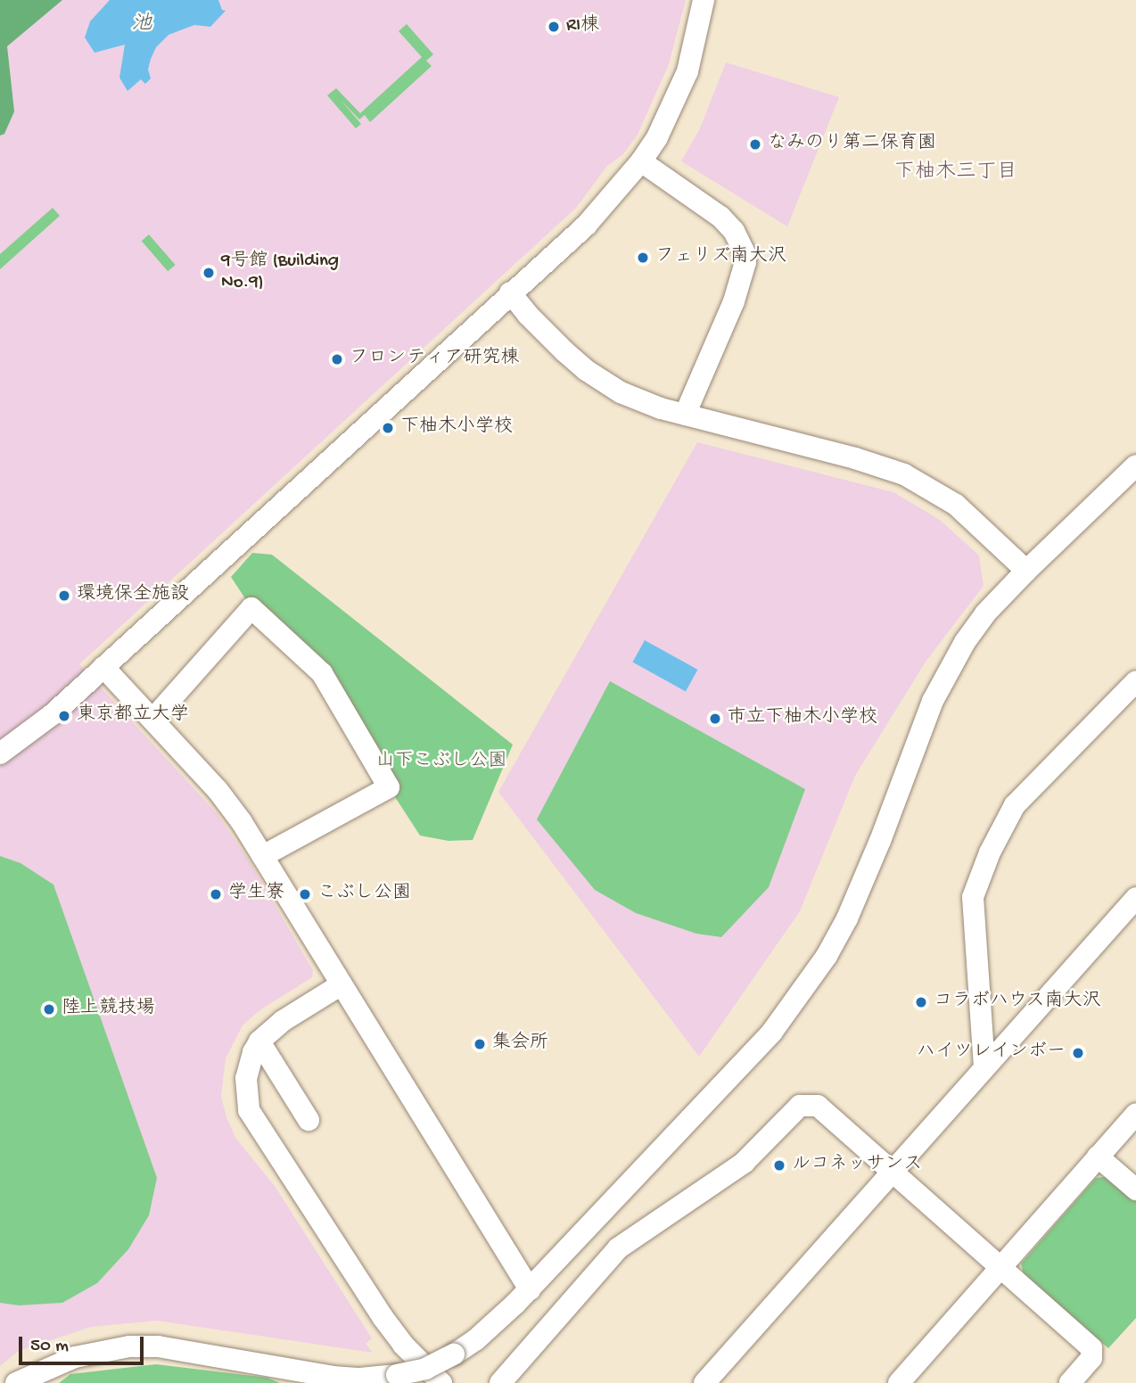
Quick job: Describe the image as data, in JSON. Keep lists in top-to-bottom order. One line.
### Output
{"districts":["下柚木三丁目"],"water":["池"],"parks":["山下こぶし公園"],"places":["RI棟","なみのり第二保育園","フェリズ南大沢","9号館 (Building No.9)","フロンティア研究棟","下柚木小学校","環境保全施設","東京都立大学","市立下柚木小学校","学生寮","こぶし公園","コラボハウス南大沢","陸上競技場","集会所","ハイツレインボー","ルコネッサンス"],"scale_bar":"50 m"}
